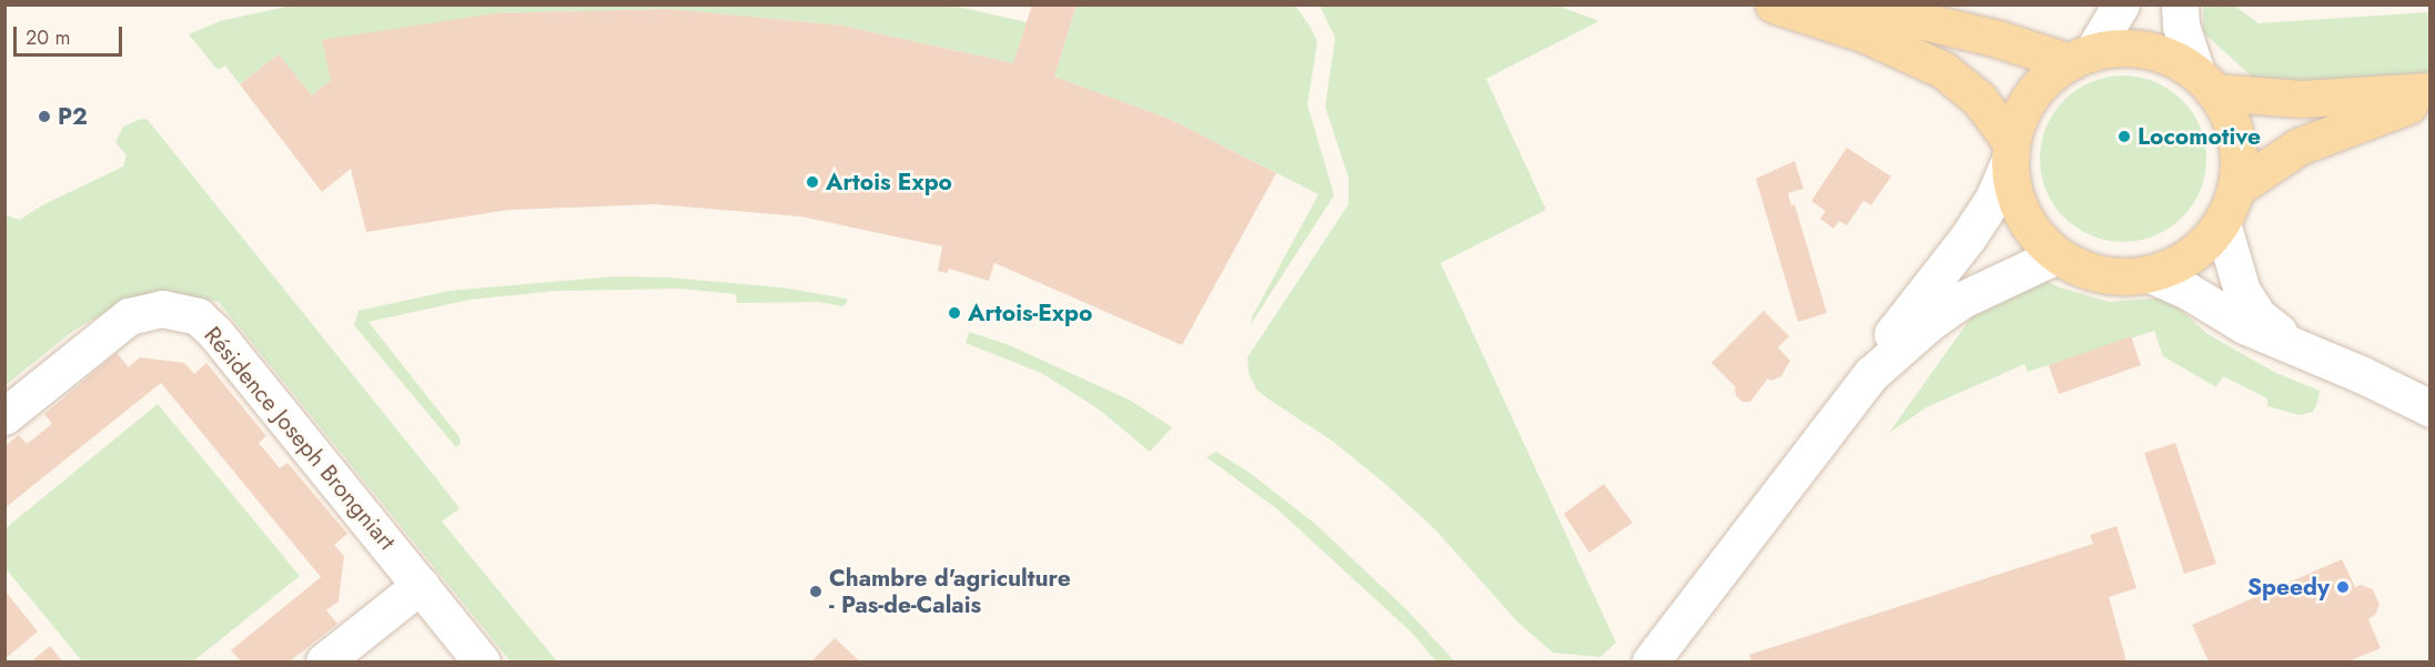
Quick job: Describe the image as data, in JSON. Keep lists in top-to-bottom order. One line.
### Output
{"streets":{"street":["Résidence Joseph Brongniart"]},"places":["P2","Locomotive","Artois Expo","Artois-Expo","Speedy","Chambre d'agriculture - Pas-de-Calais"],"scale_bar":"20 m"}
